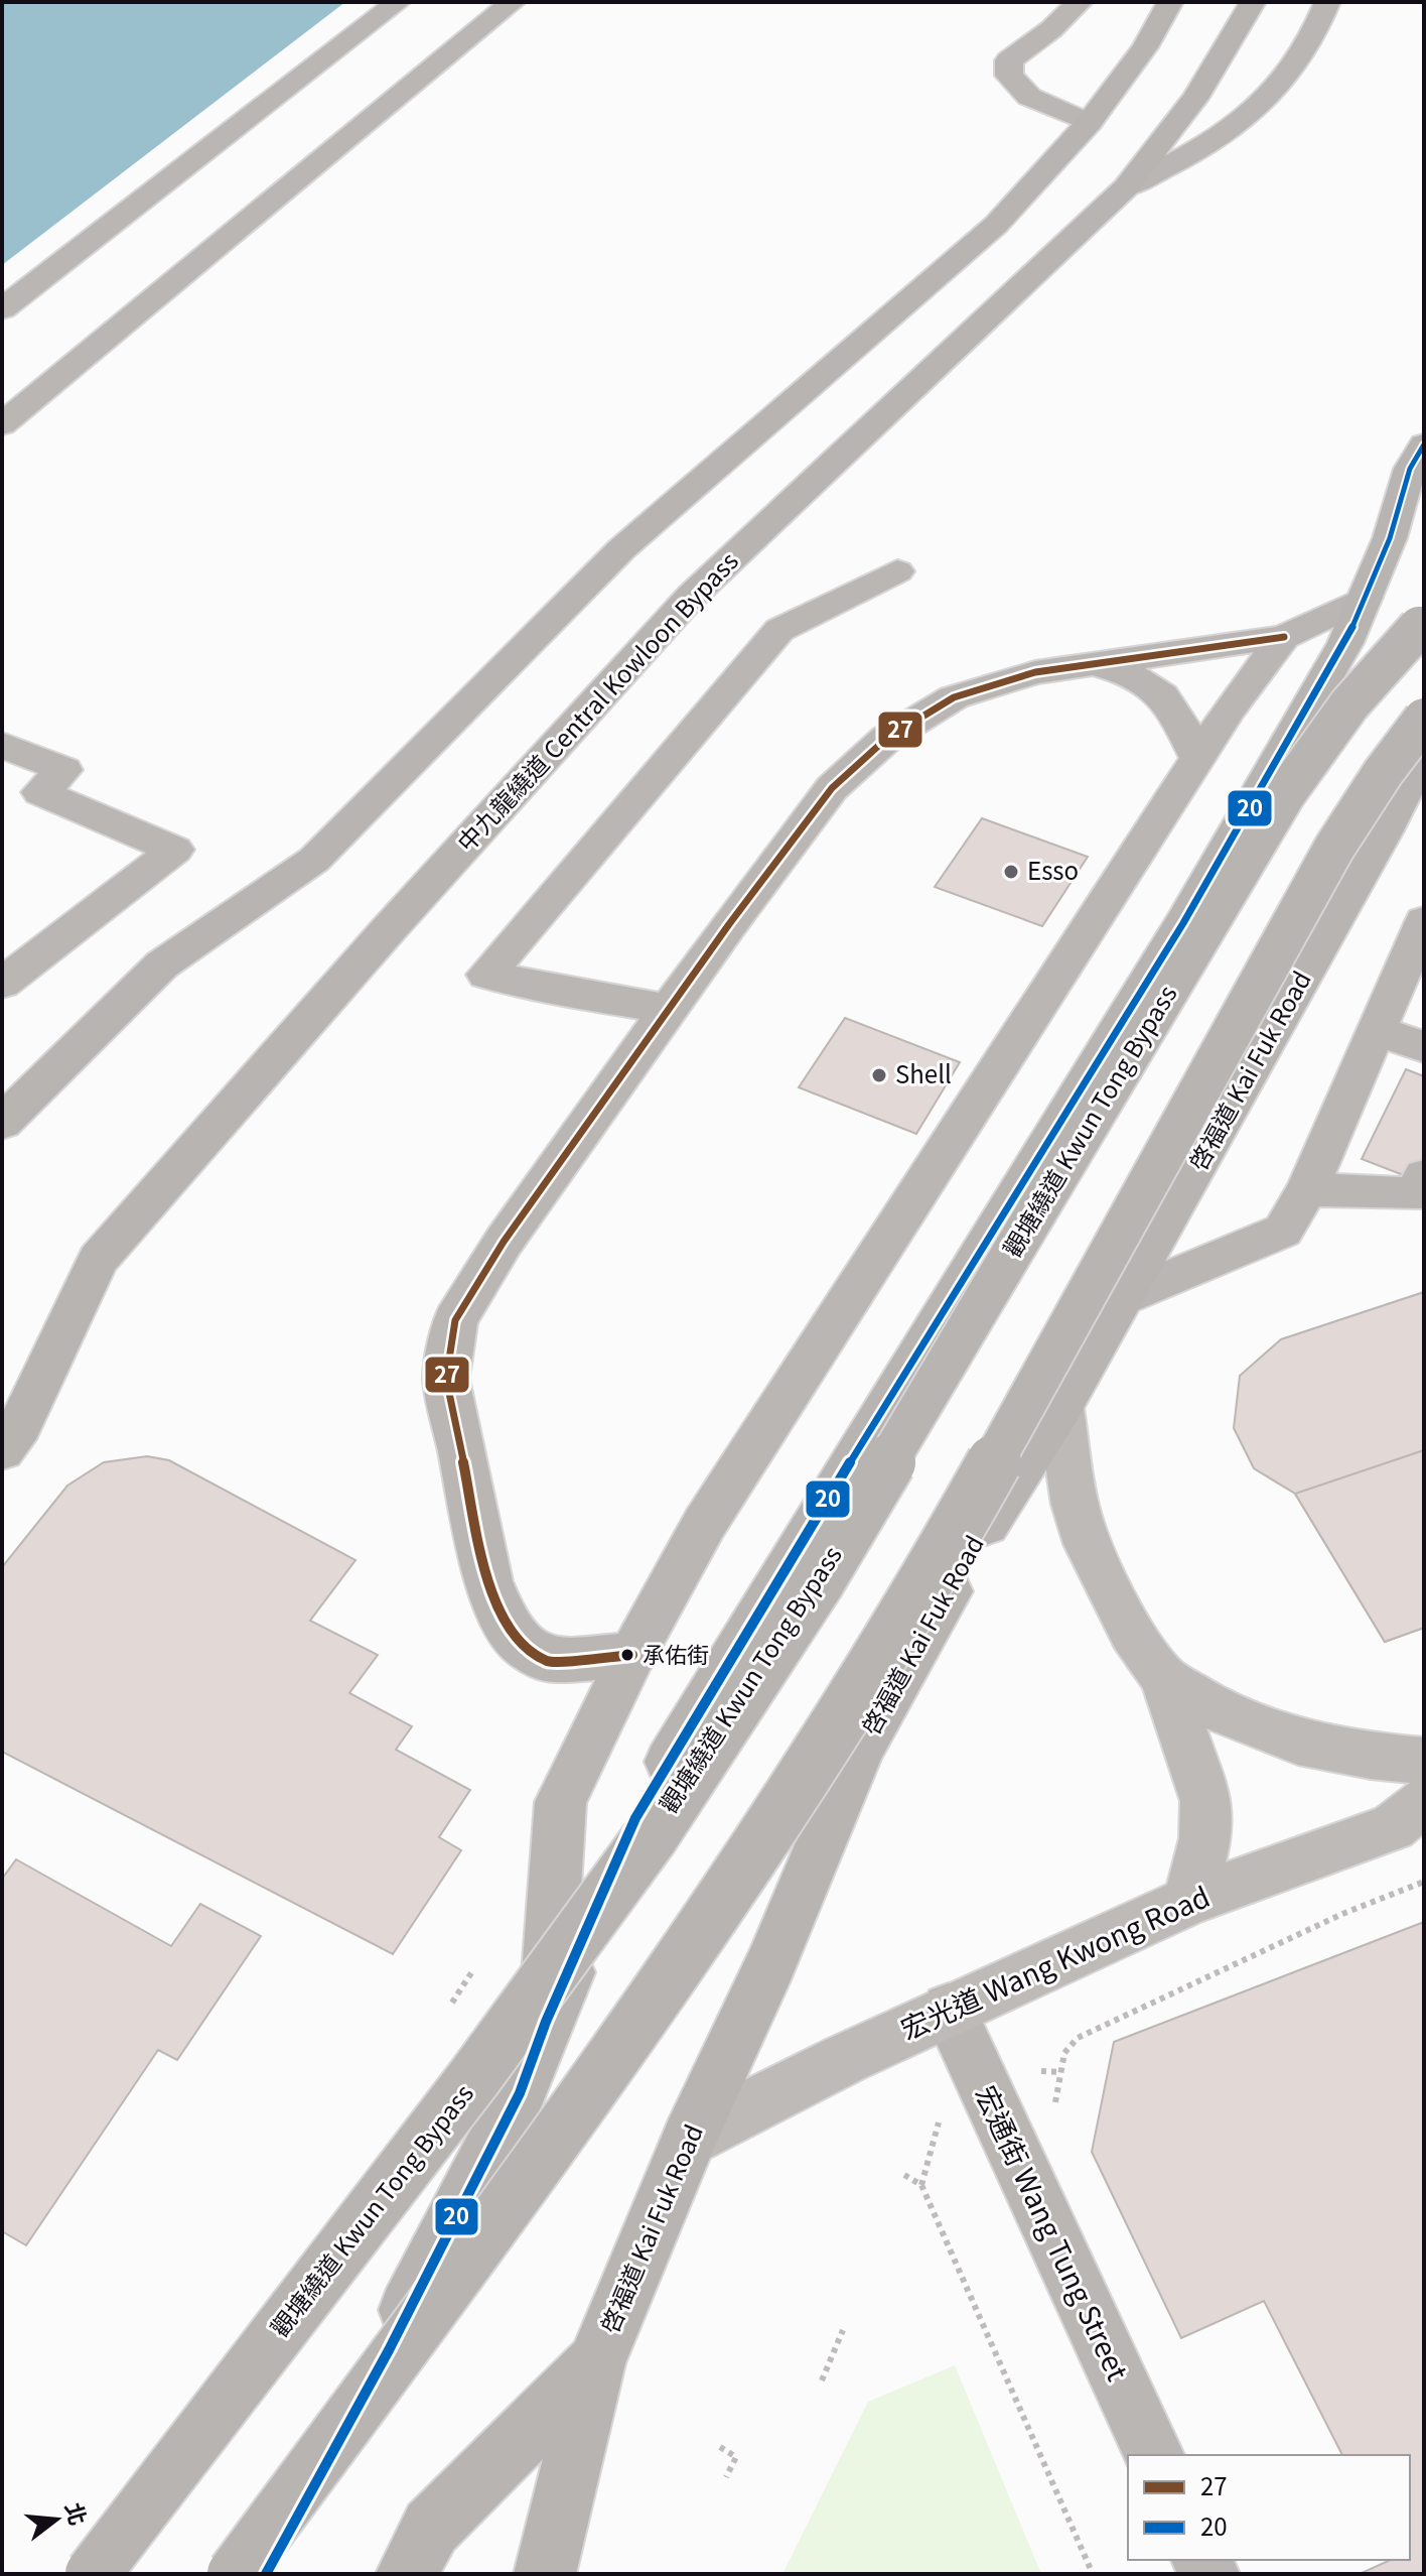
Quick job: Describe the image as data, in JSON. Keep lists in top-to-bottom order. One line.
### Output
{"streets":{"highway":["中九龍繞道 Central Kowloon Bypass","啓福道 Kai Fuk Road","觀塘繞道 Kwun Tong Bypass"],"main road":["宏光道 Wang Kwong Road"],"street":["宏通街 Wang Tung Street"]},"crossings":[["啓福道 Kai Fuk Road","宏光道 Wang Kwong Road"],["宏光道 Wang Kwong Road","宏通街 Wang Tung Street"]],"places":["Esso","Shell","承佑街"],"lines":["transit line 20","transit line 27"],"legend":["27","20"],"north":"right"}
